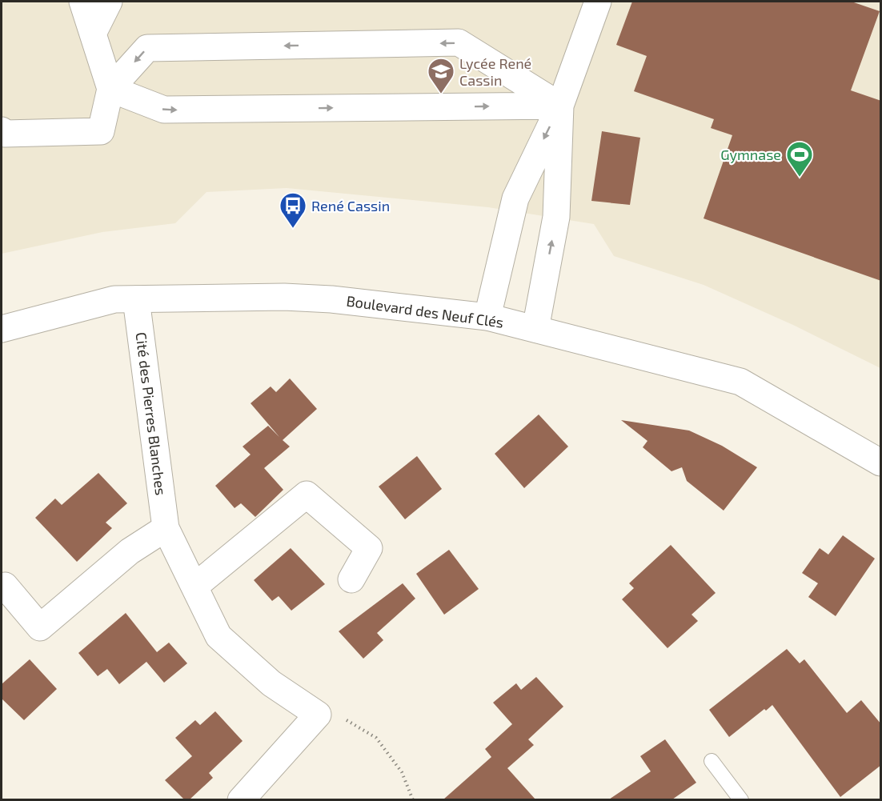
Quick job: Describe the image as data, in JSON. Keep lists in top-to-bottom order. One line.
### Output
{"streets":{"street":["Boulevard des Neuf Clés","Cité des Pierres Blanches"]},"crossings":[["Boulevard des Neuf Clés","Cité des Pierres Blanches"]],"places":{"school or university":["Lycée René Cassin"],"sports":["Gymnase"],"bus stop":["René Cassin"]}}
